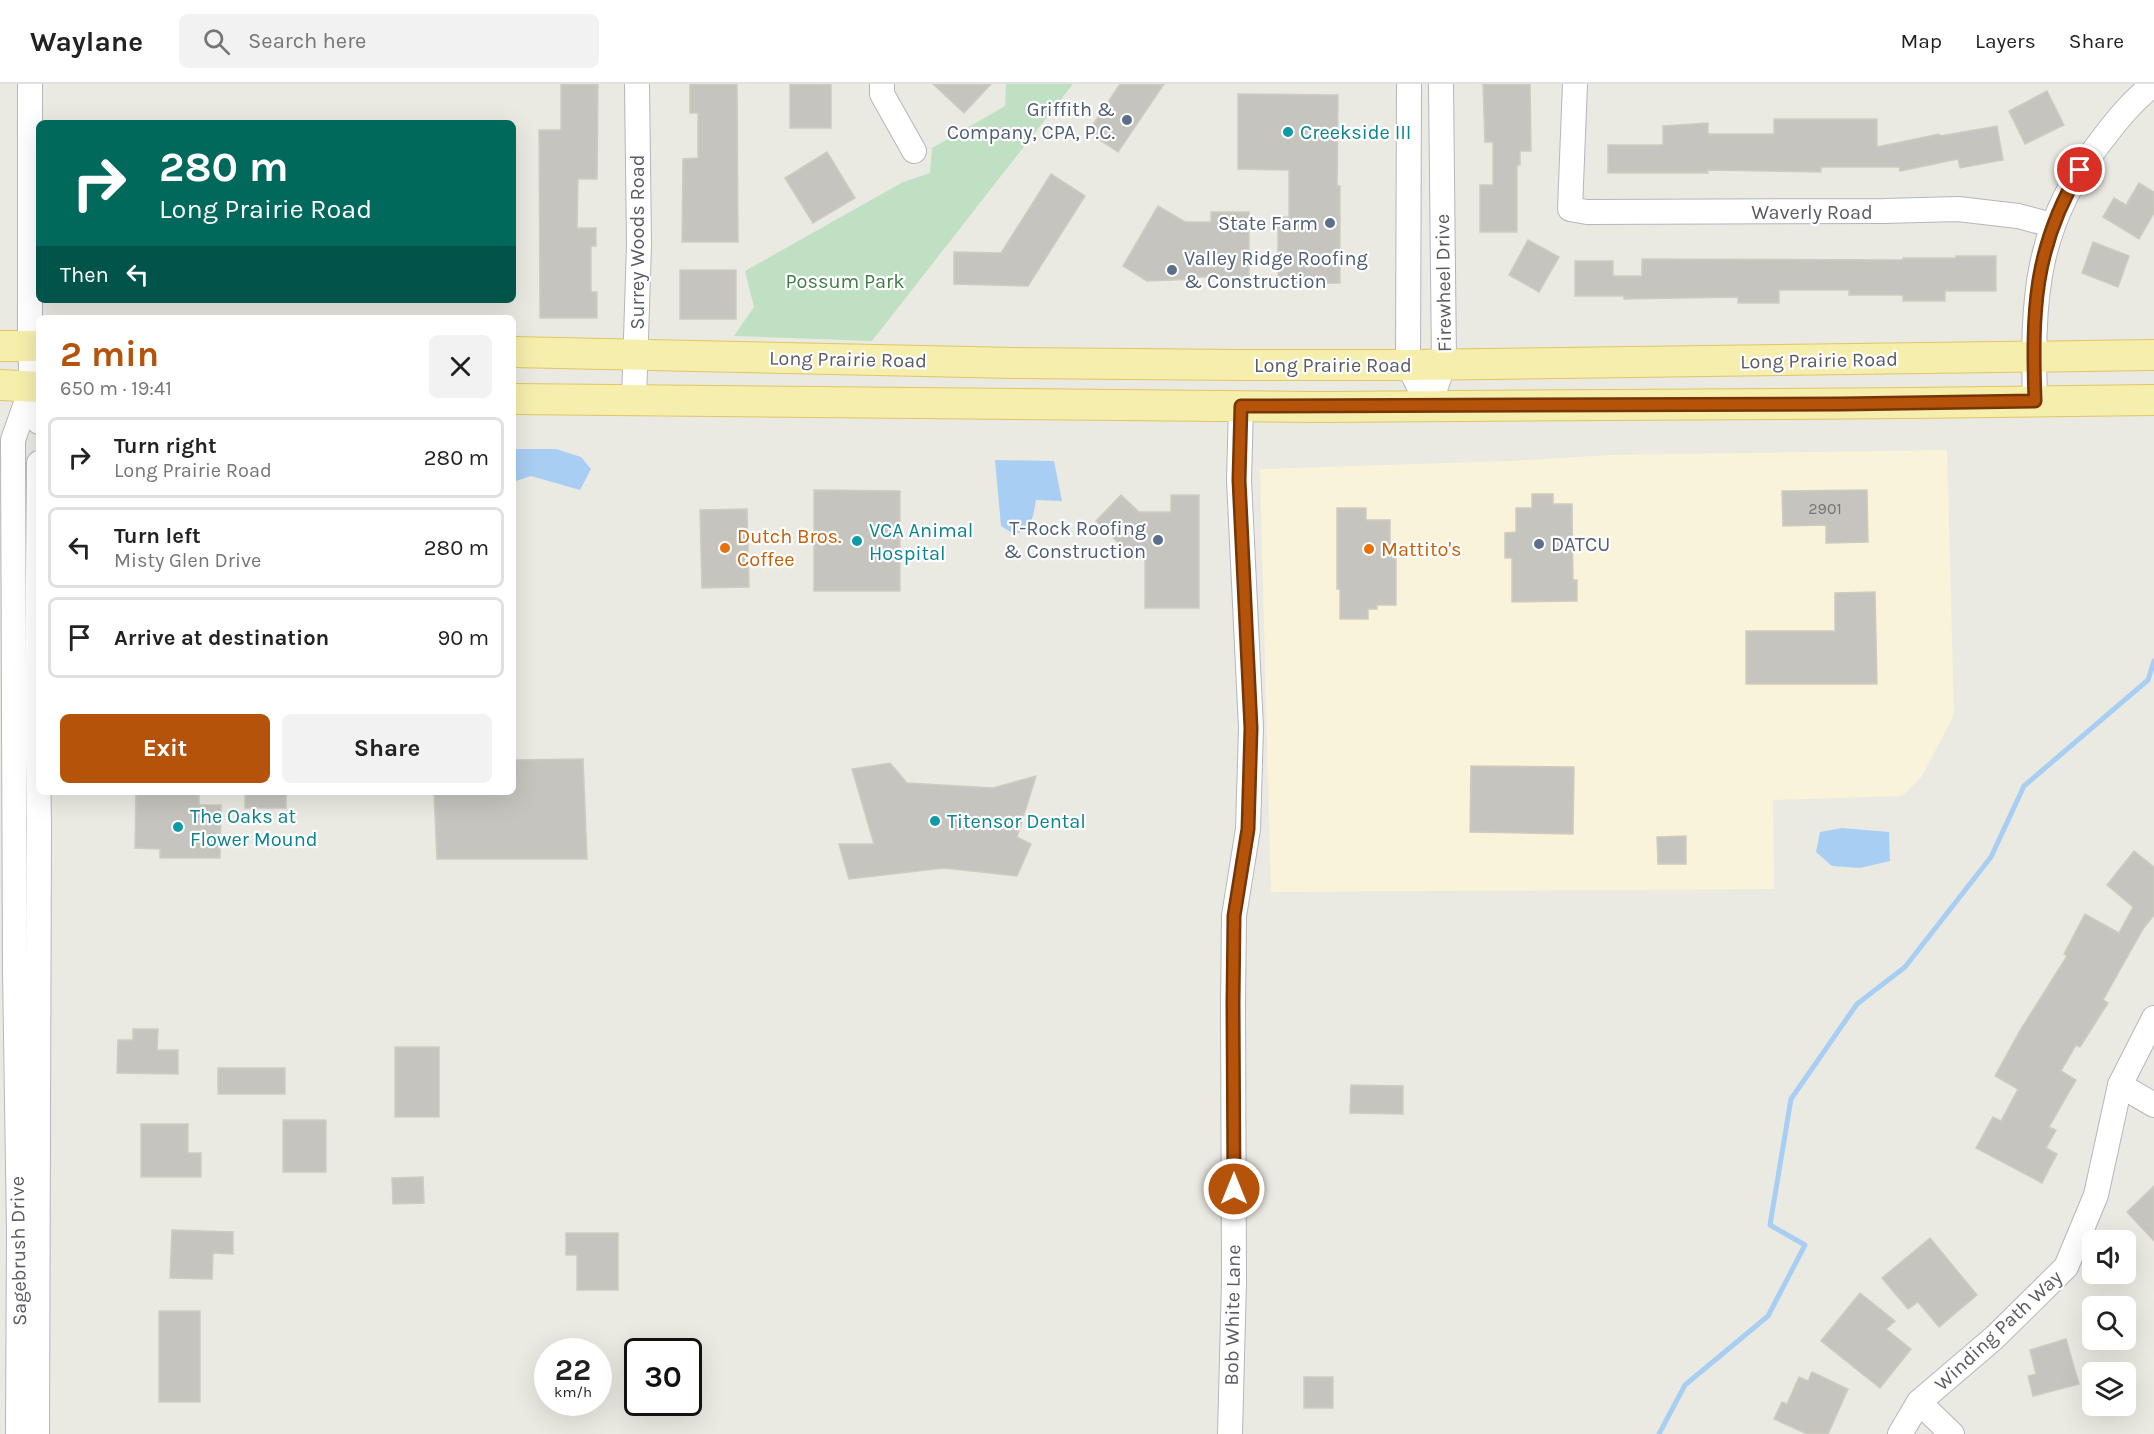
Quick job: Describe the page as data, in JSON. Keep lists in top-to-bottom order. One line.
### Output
{"streets":{"main road":["Long Prairie Road"],"street":["Waverly Road","Surrey Woods Road","Firewheel Drive","Sagebrush Drive","Bob White Lane","Winding Path Way"]},"crossings":[["Surrey Woods Road","Long Prairie Road"],["Firewheel Drive","Long Prairie Road"],["Long Prairie Road","Bob White Lane"]],"parks":["Possum Park"],"places":["Griffith & Company, CPA, P.C.","Creekside III","State Farm","Valley Ridge Roofing & Construction","T-Rock Roofing & Construction","VCA Animal Hospital","DATCU","Dutch Bros. Coffee","Mattito's","Titensor Dental","The Oaks at Flower Mound"],"house_numbers":["2901"],"page":{"header":"Waylane","search":"Search here","nav":["Map","Layers","Share"],"turn":["280 m","Long Prairie Road"],"then":"Then","heading":["2 min","650 m · 19:41"],"list":[{"name":"Turn right","note":"Long Prairie Road","value":"280 m"},{"name":"Turn left","note":"Misty Glen Drive","value":"280 m"},{"name":"Arrive at destination","value":"90 m"}],"buttons":["Exit","Share"],"speed":"22 km/h","limit":"30"}}
